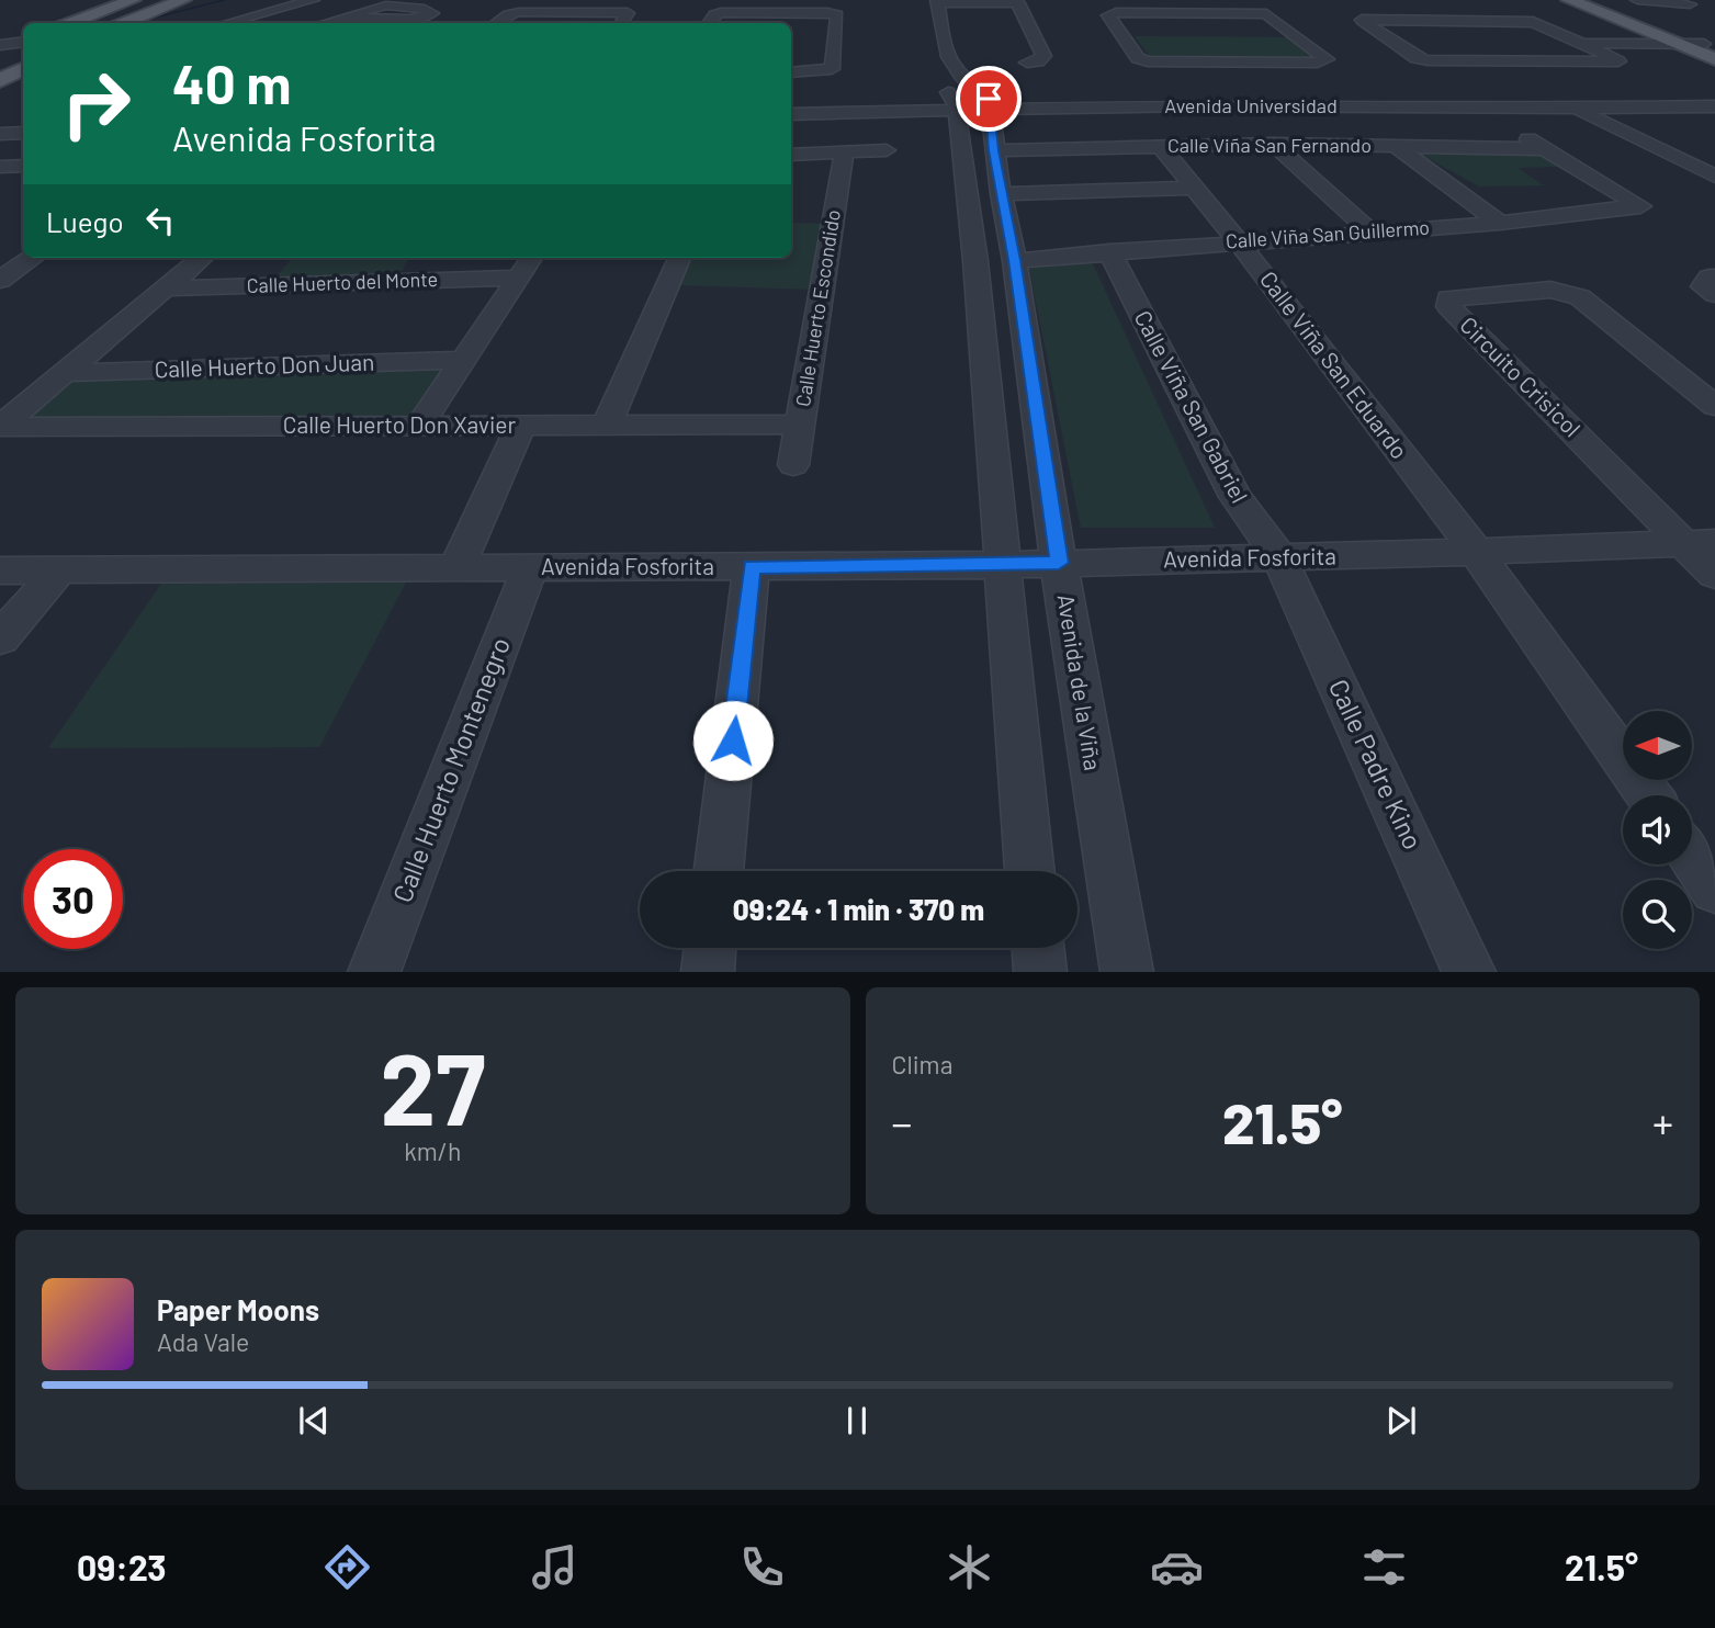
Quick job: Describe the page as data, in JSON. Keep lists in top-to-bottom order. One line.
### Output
{"streets":{"street":["Avenida Universidad","Calle Viña San Fernando","Calle Viña San Guillermo","Calle Huerto del Monte","Calle Huerto Escondido","Calle Viña San Eduardo","Calle Huerto Don Juan","Circuito Crisicol","Calle Viña San Gabriel","Calle Huerto Don Xavier","Avenida Fosforita","Avenida de la Viña","Calle Padre Kino","Calle Huerto Montenegro"]},"crossings":[["Avenida Universidad","Avenida de la Viña"],["Calle Viña San Fernando","Calle Viña San Guillermo"],["Calle Viña San Fernando","Calle Viña San Eduardo"],["Calle Viña San Fernando","Avenida de la Viña"],["Calle Viña San Guillermo","Calle Viña San Eduardo"],["Calle Viña San Guillermo","Calle Viña San Gabriel"],["Calle Viña San Guillermo","Avenida de la Viña"],["Calle Huerto Escondido","Calle Huerto Don Xavier"],["Calle Viña San Eduardo","Avenida Fosforita"],["Circuito Crisicol","Avenida Fosforita"],["Calle Viña San Gabriel","Avenida Fosforita"],["Calle Viña San Gabriel","Calle Padre Kino"],["Avenida Fosforita","Avenida de la Viña"],["Avenida Fosforita","Calle Padre Kino"],["Avenida Fosforita","Calle Huerto Montenegro"]],"north":"left","page":{"turn":["40 m","Avenida Fosforita"],"then":"Luego","limit":"30","trip":"09:24 · 1 min · 370 m","tile":[["27","km/h"],"Clima"],"heat":["−","21.5°","+"],"song":["Paper Moons","Ada Vale"],"tabs":["09:23","21.5°"]}}
